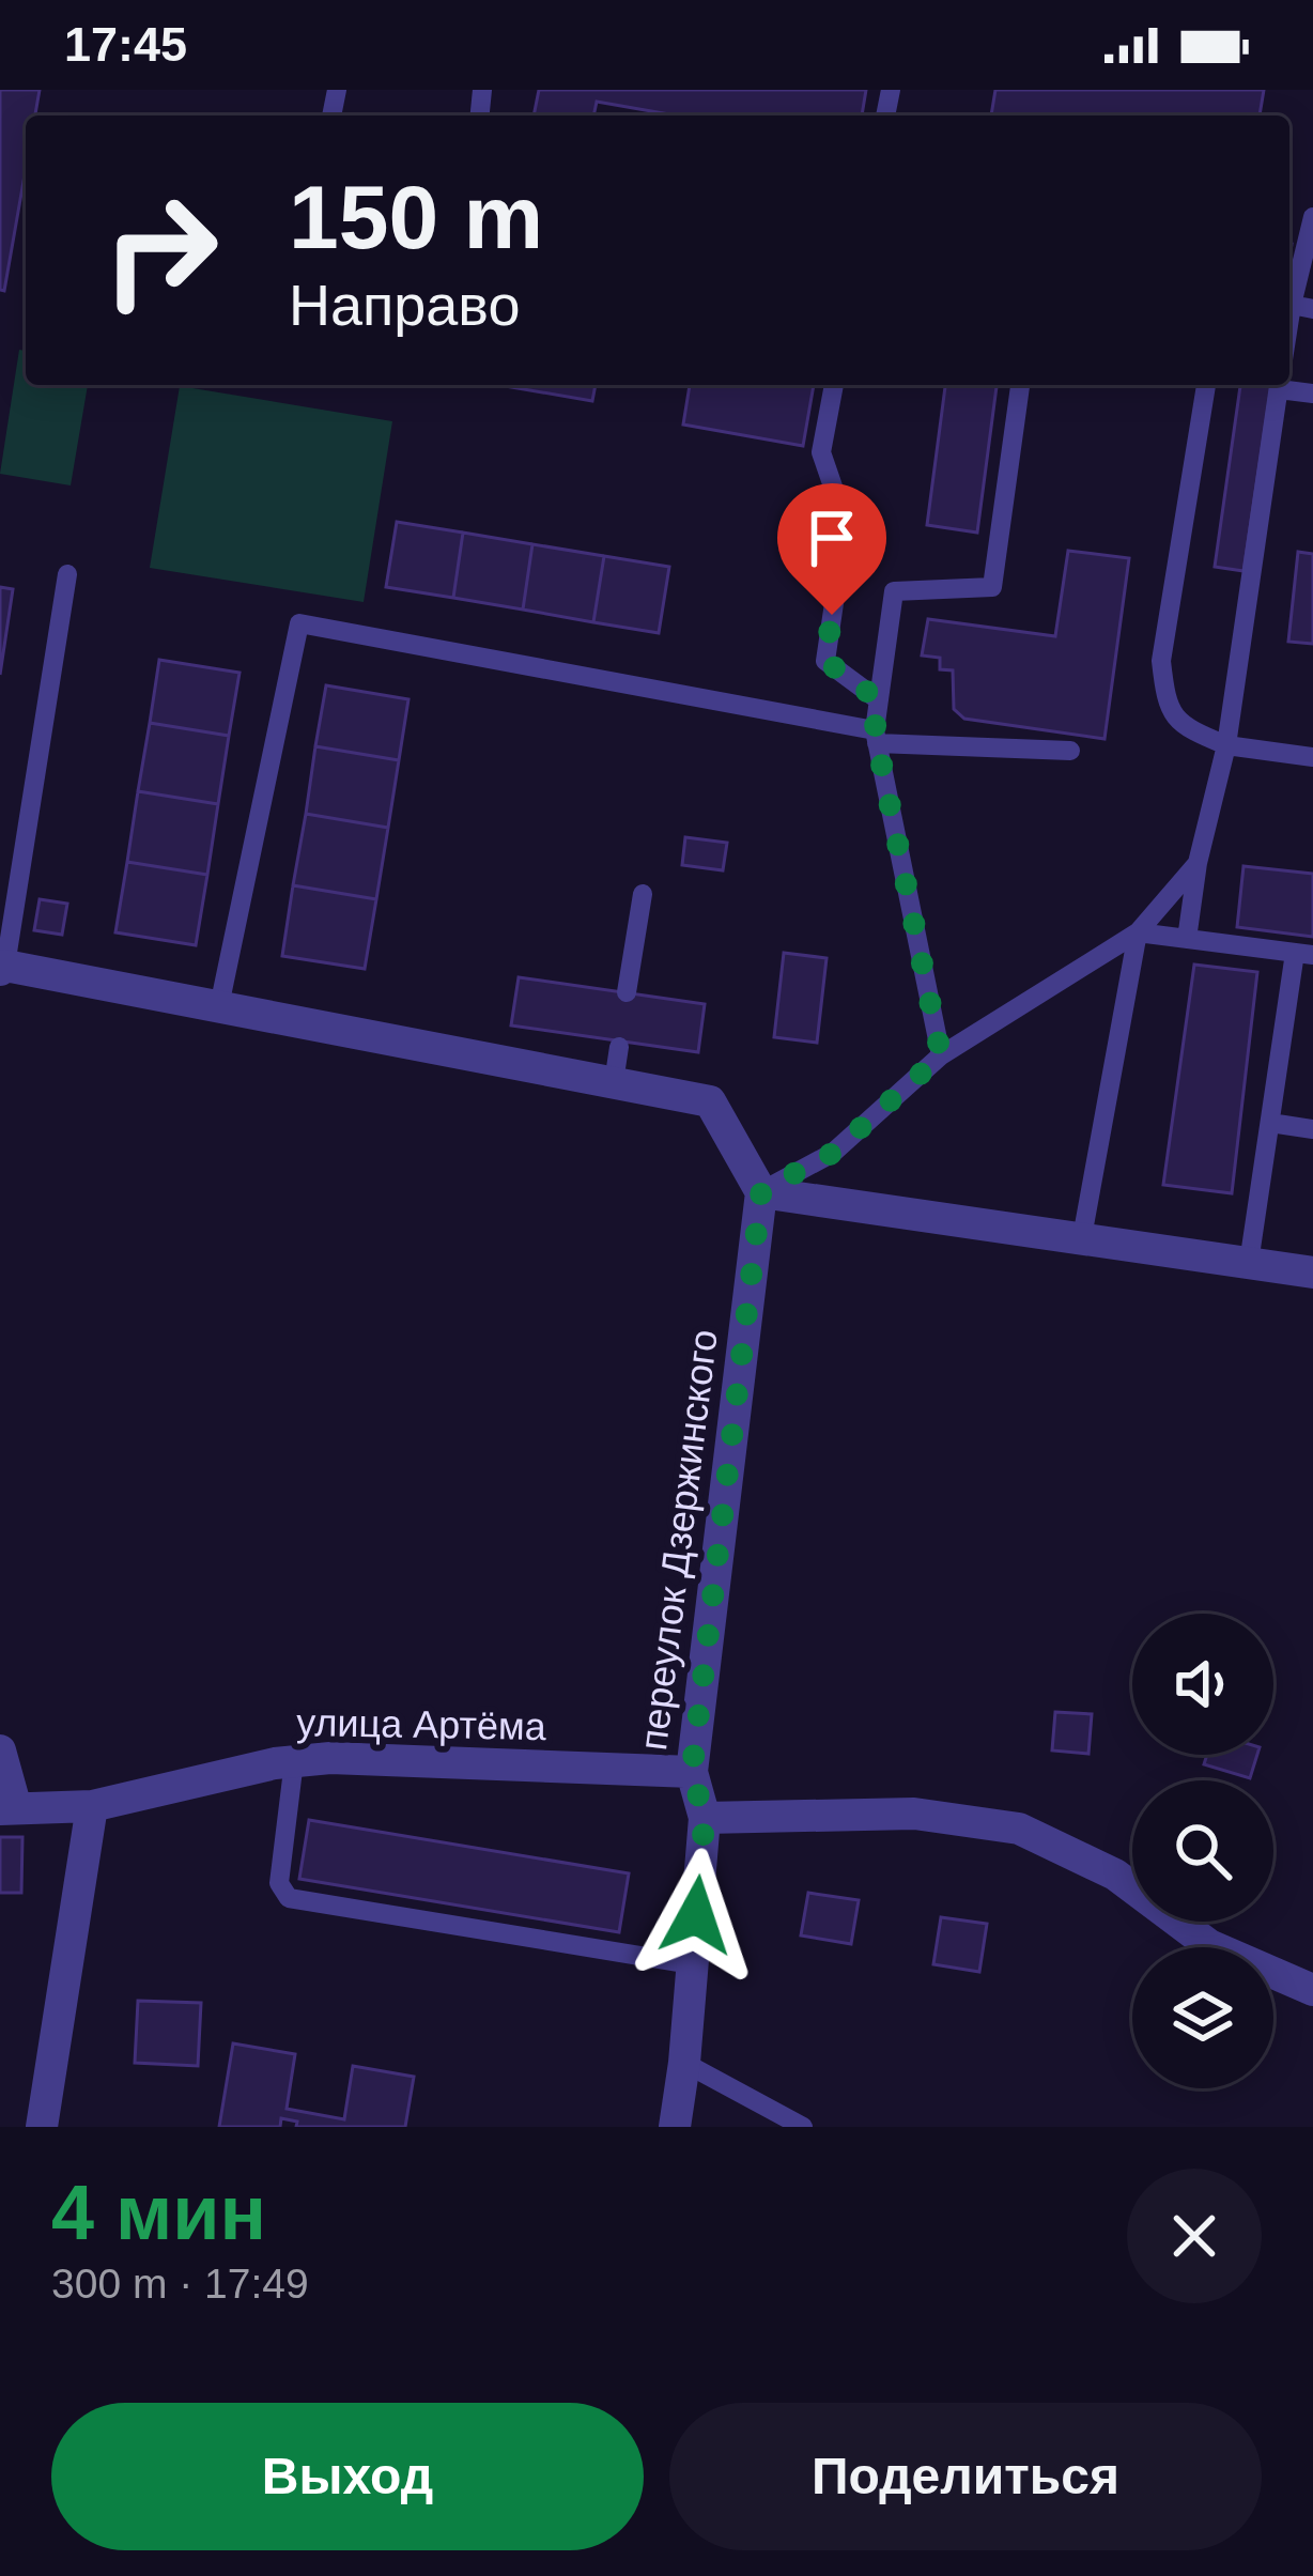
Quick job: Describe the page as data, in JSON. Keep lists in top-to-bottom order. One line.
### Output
{"streets":{"street":["переулок Дзержинского","улица Артёма"]},"crossings":[["переулок Дзержинского","улица Артёма"]],"page":{"status":"17:45","turn":["150 m","Направо"],"heading":["4 мин","300 m · 17:49"],"buttons":["Выход","Поделиться"]}}
